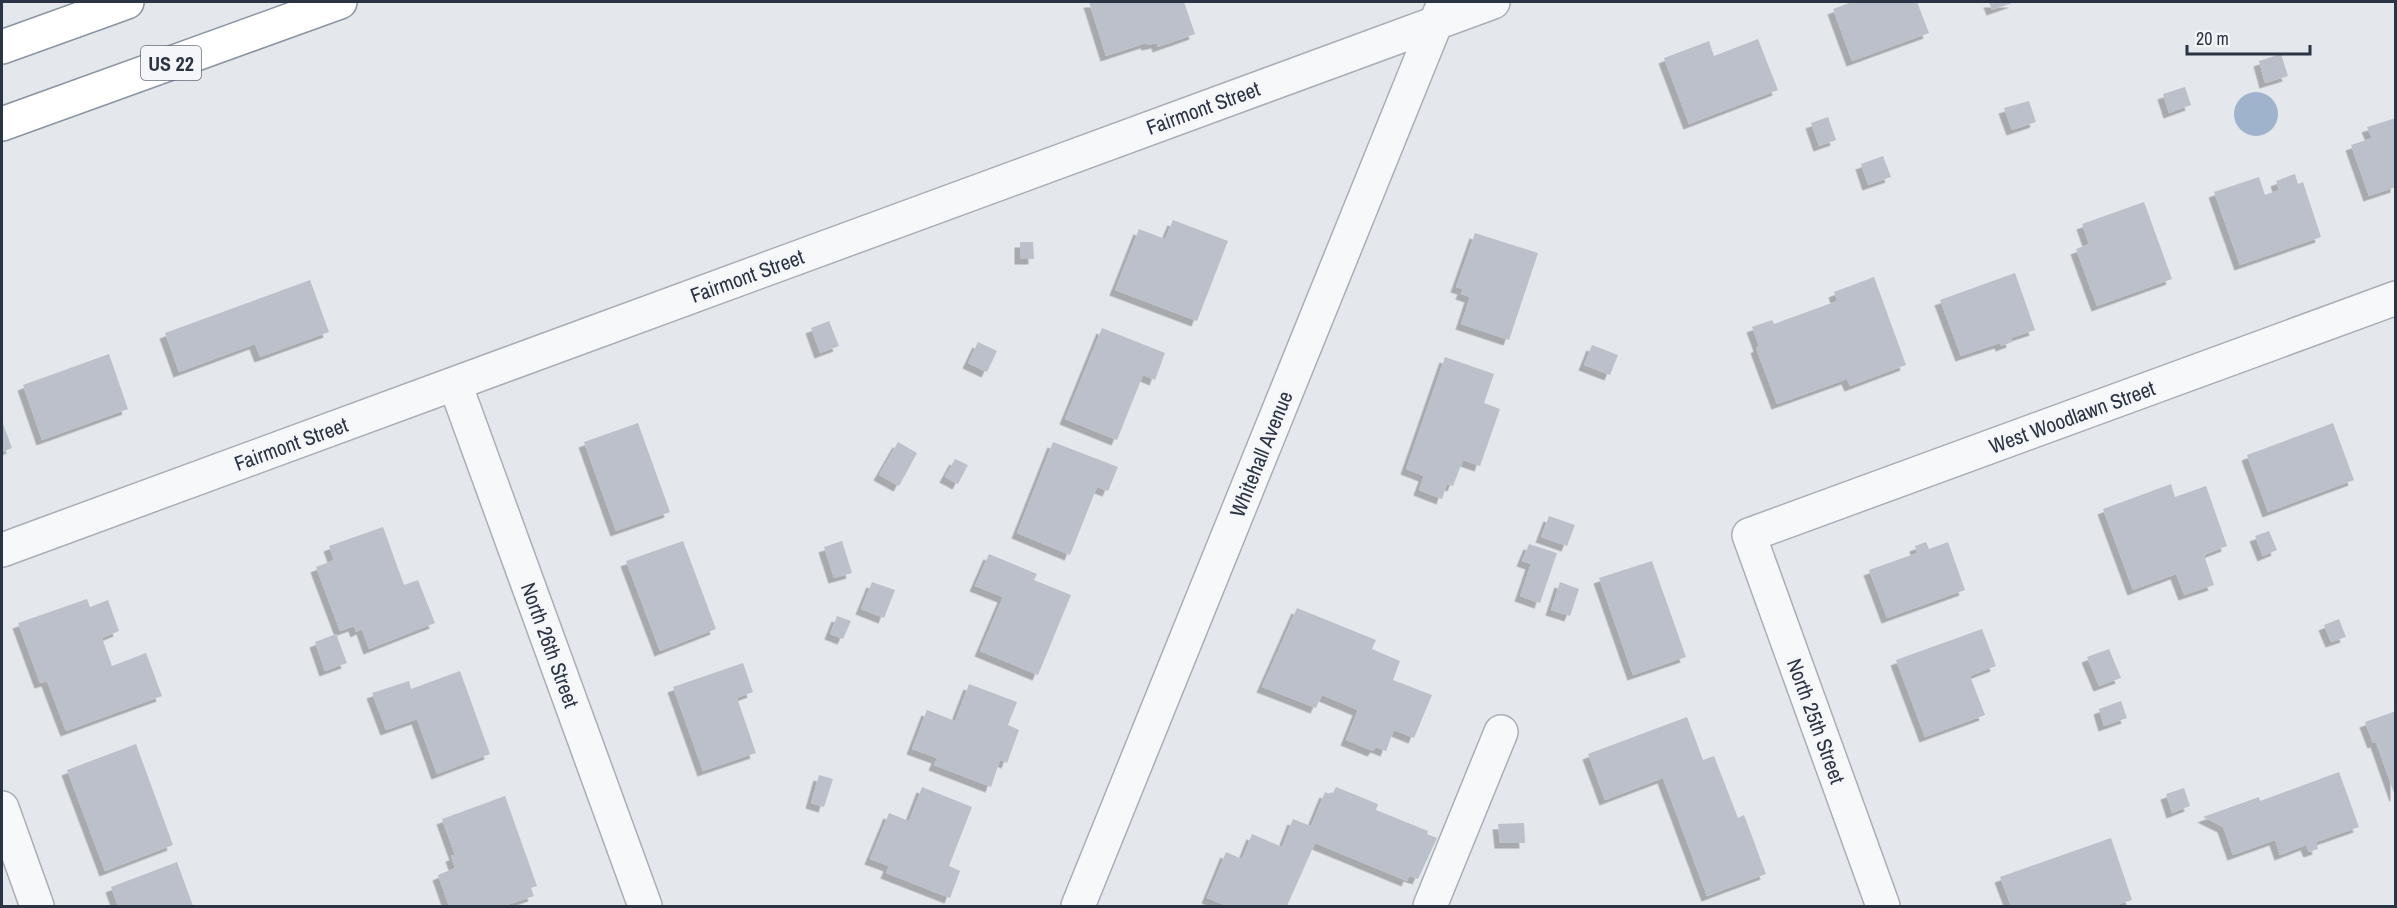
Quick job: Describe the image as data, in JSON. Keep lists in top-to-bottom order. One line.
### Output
{"streets":{"highway":["US 22"],"street":["Fairmont Street","West Woodlawn Street","Whitehall Avenue","North 26th Street","North 25th Street"]},"crossings":[["Fairmont Street","Whitehall Avenue"],["Fairmont Street","North 26th Street"],["West Woodlawn Street","North 25th Street"]],"scale_bar":"20 m"}
